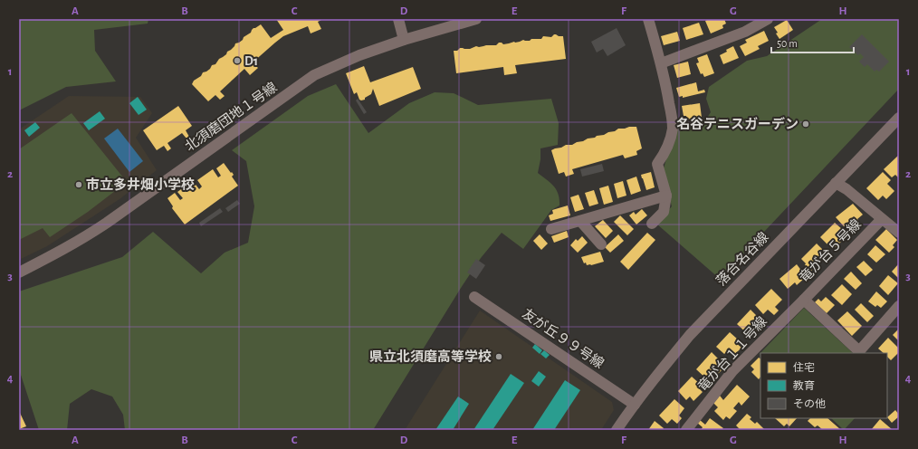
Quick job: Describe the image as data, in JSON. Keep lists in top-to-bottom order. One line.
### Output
{"streets":{"street":["北須磨団地１号線","竜が台５号線","落合名谷線","友が丘９９号線","竜が台１１号線"]},"crossings":[["竜が台５号線","竜が台１１号線"],["落合名谷線","友が丘９９号線"]],"places":["D1","名谷テニスガーデン","市立多井畑小学校","県立北須磨高等学校"],"legend":["住宅","教育","その他"],"scale_bar":"50 m","grid":{"columns":["A","B","C","D","E","F","G","H"],"rows":["1","2","3","4"]}}
